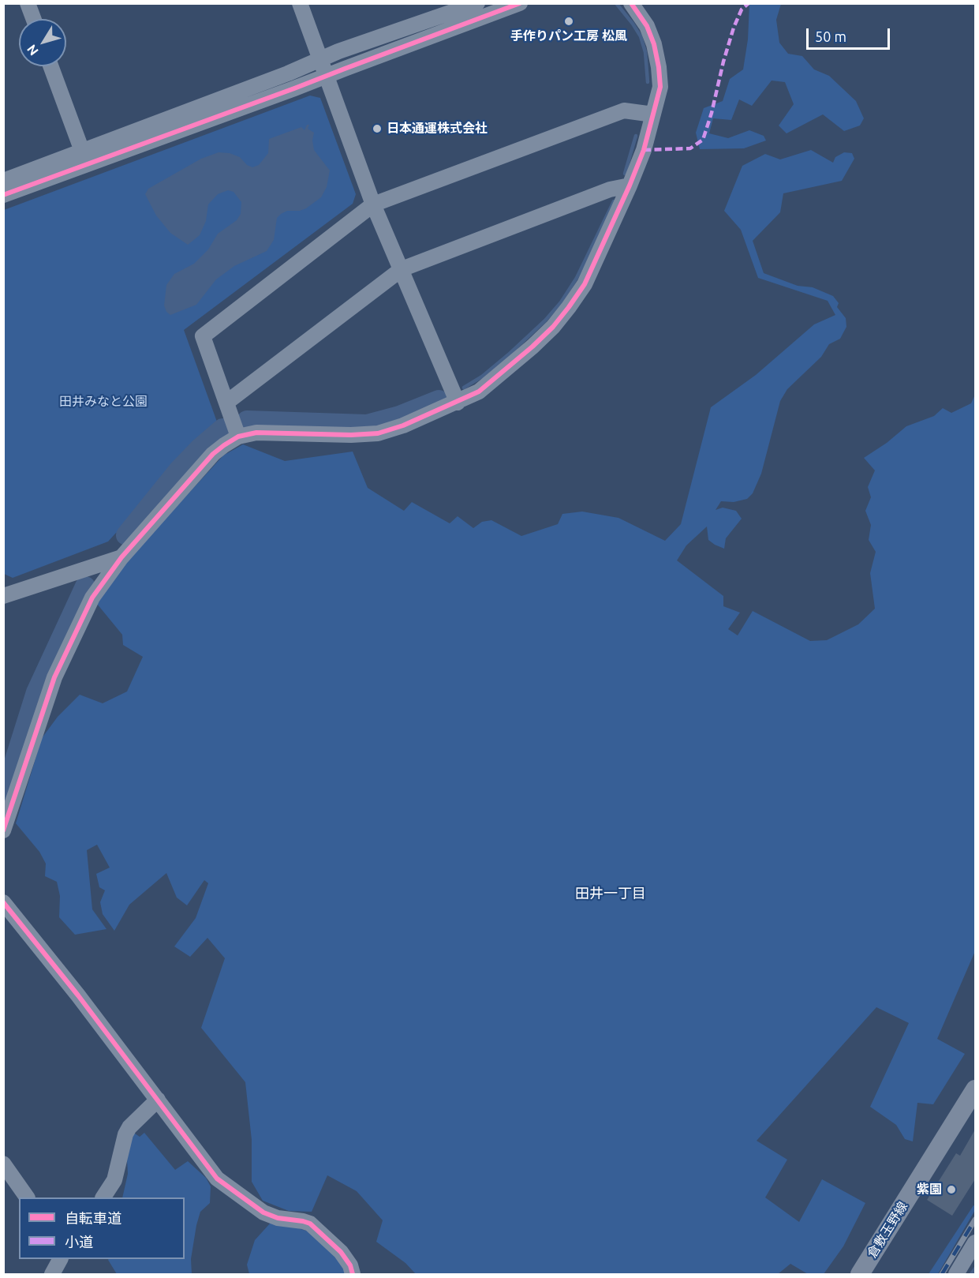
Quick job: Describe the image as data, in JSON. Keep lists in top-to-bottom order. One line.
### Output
{"streets":{"main road":["倉敷玉野線"]},"districts":["田井一丁目"],"parks":["田井みなと公園"],"places":["手作りパン工房 松風","日本通運株式会社","紫園"],"legend":["自転車道","小道"],"scale_bar":"50 m","north":"bottom left"}
